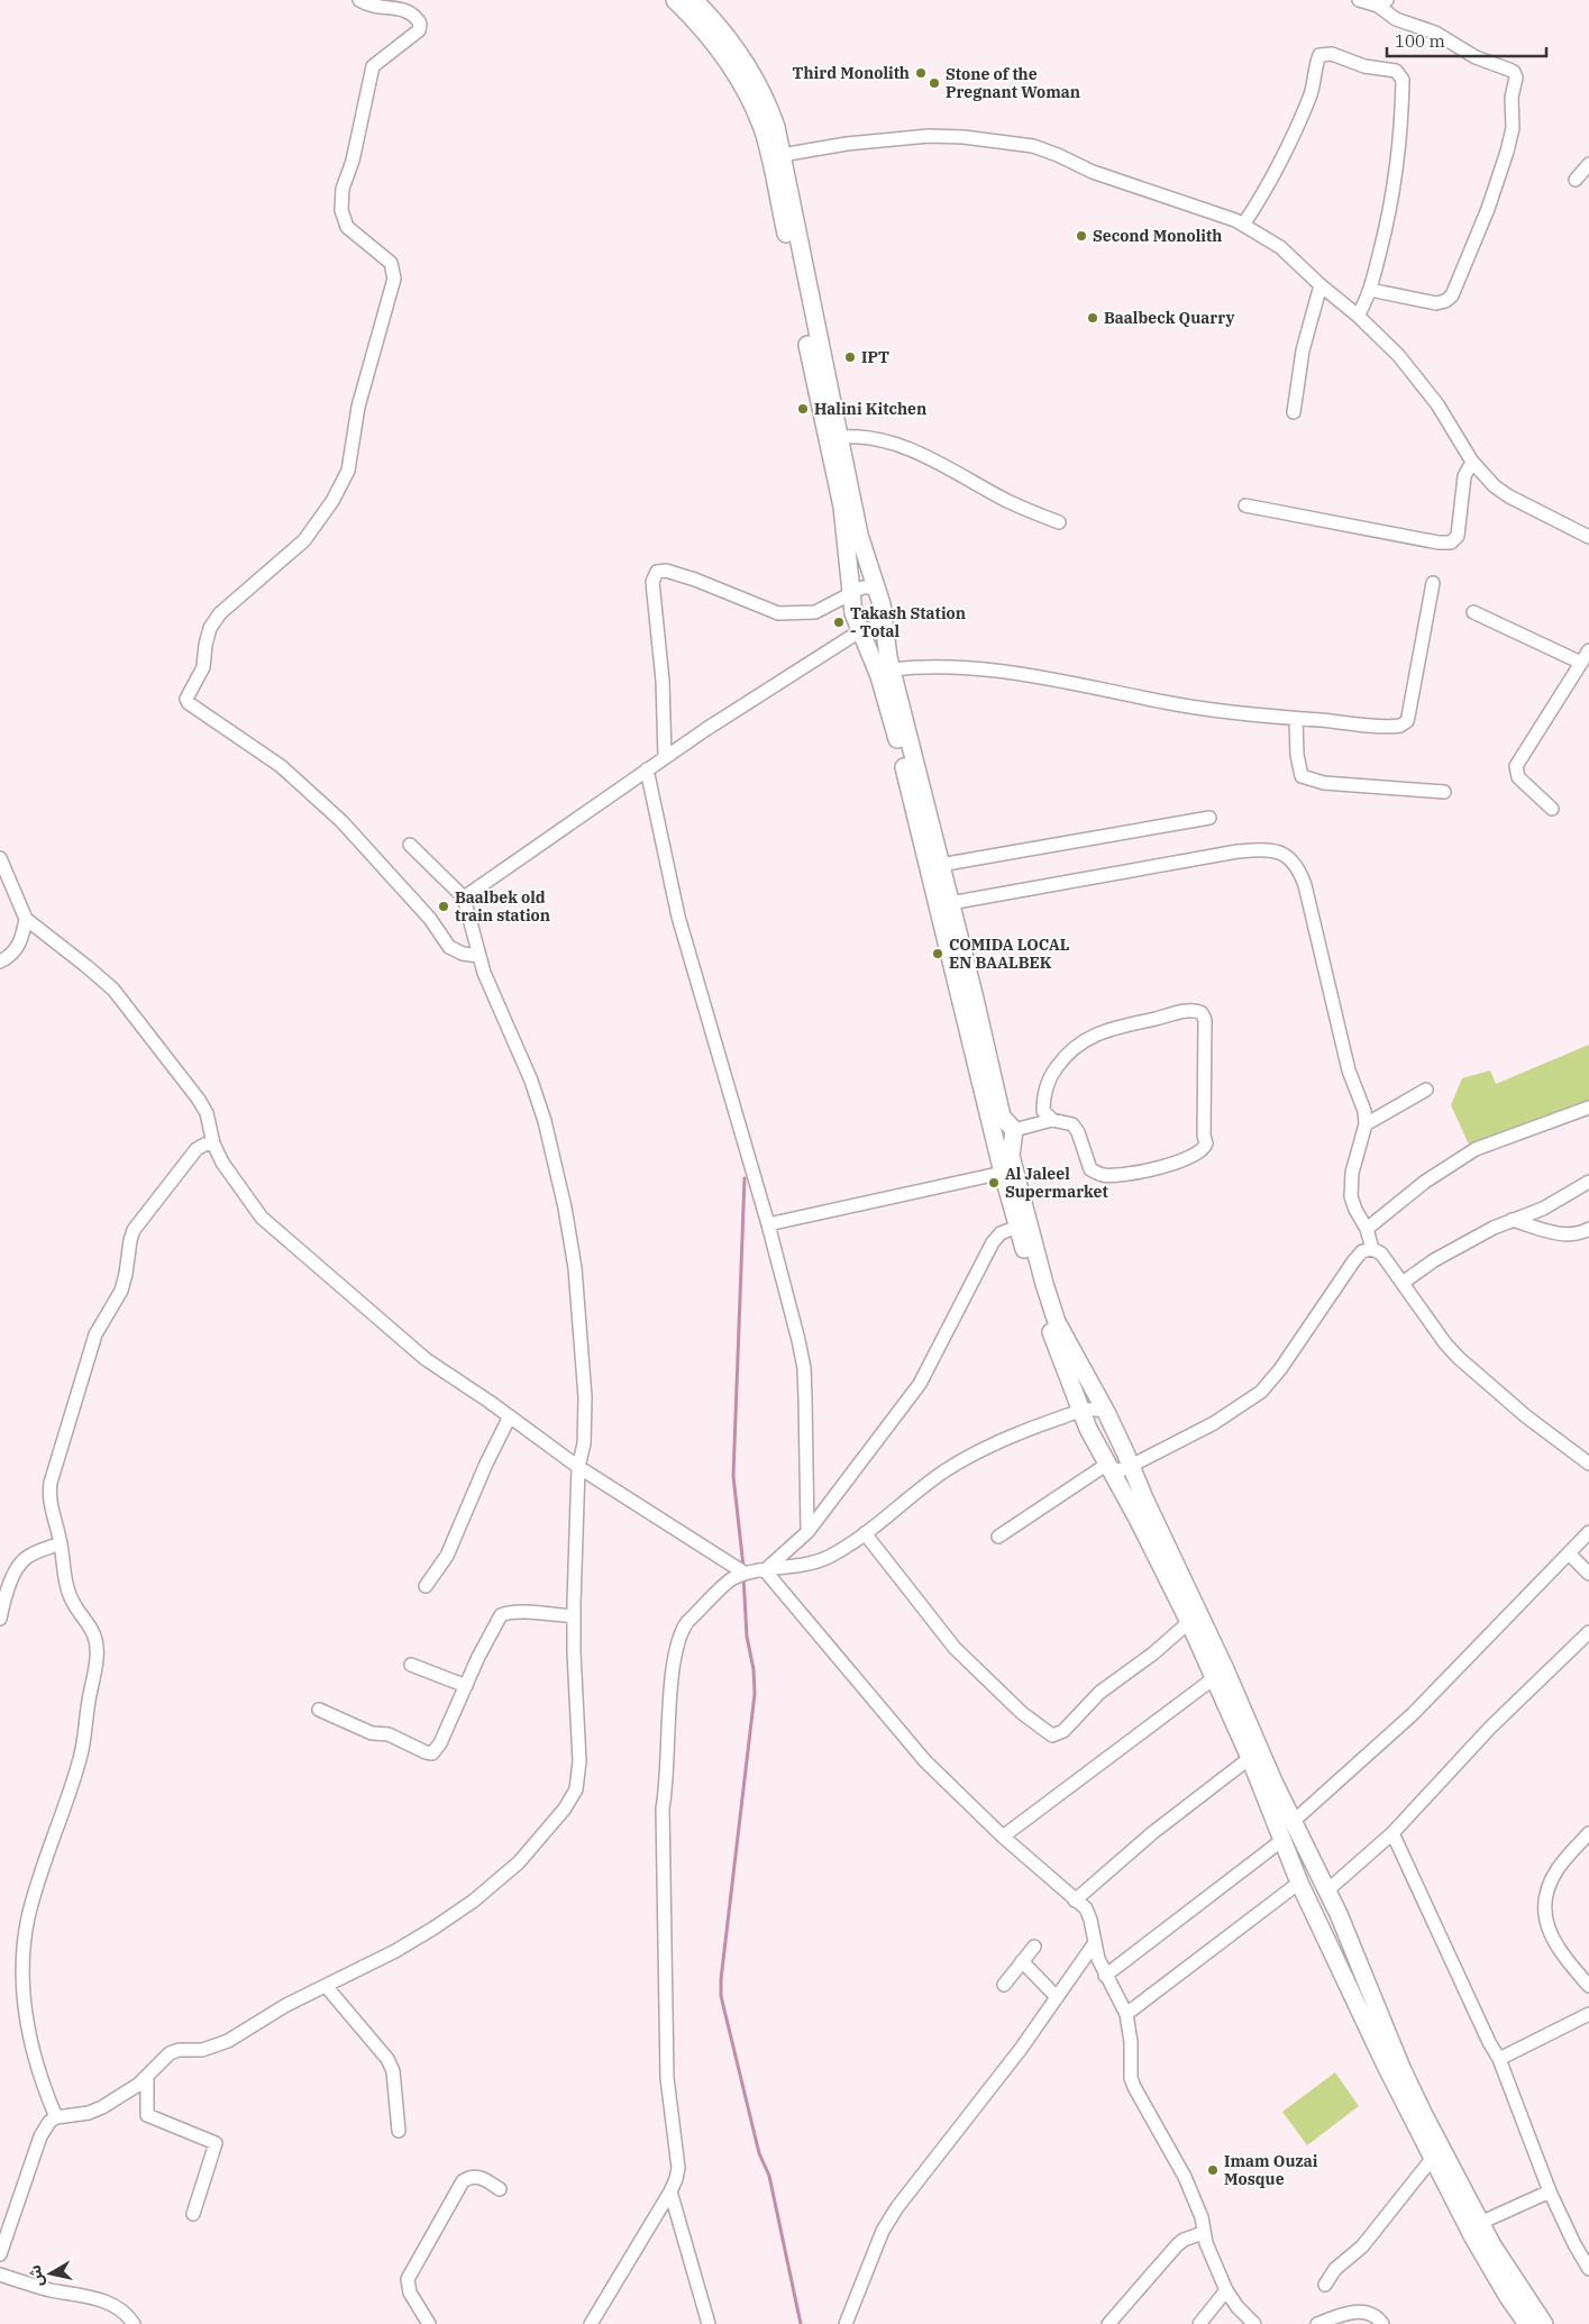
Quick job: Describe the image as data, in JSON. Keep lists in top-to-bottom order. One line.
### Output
{"places":["Third Monolith","Stone of the Pregnant Woman","Second Monolith","Baalbeck Quarry","IPT","Halini Kitchen","Takash Station - Total","Baalbek old train station","COMIDA LOCAL EN BAALBEK","Al Jaleel Supermarket","Imam Ouzai Mosque"],"scale_bar":"100 m","north":"left"}
